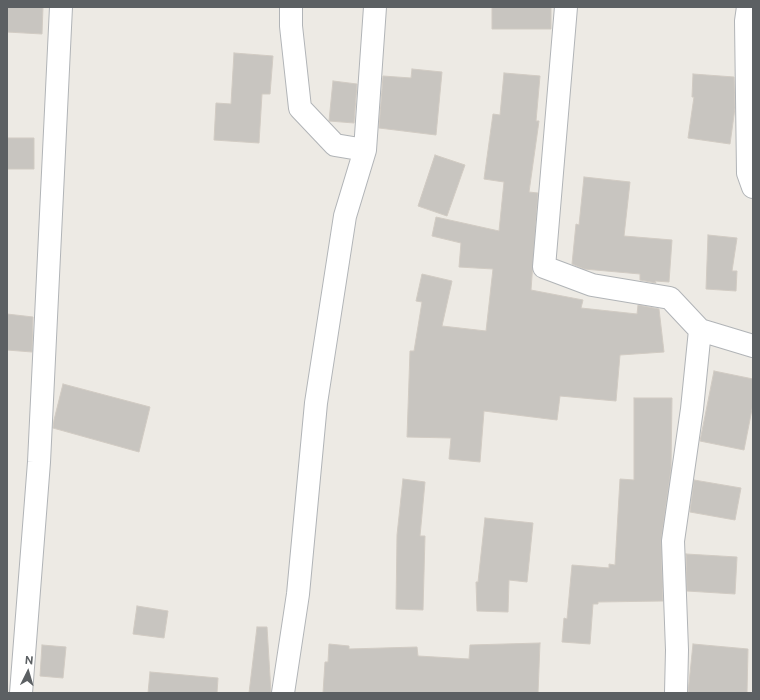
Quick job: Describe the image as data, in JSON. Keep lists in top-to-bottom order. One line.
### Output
{"north":"top"}
